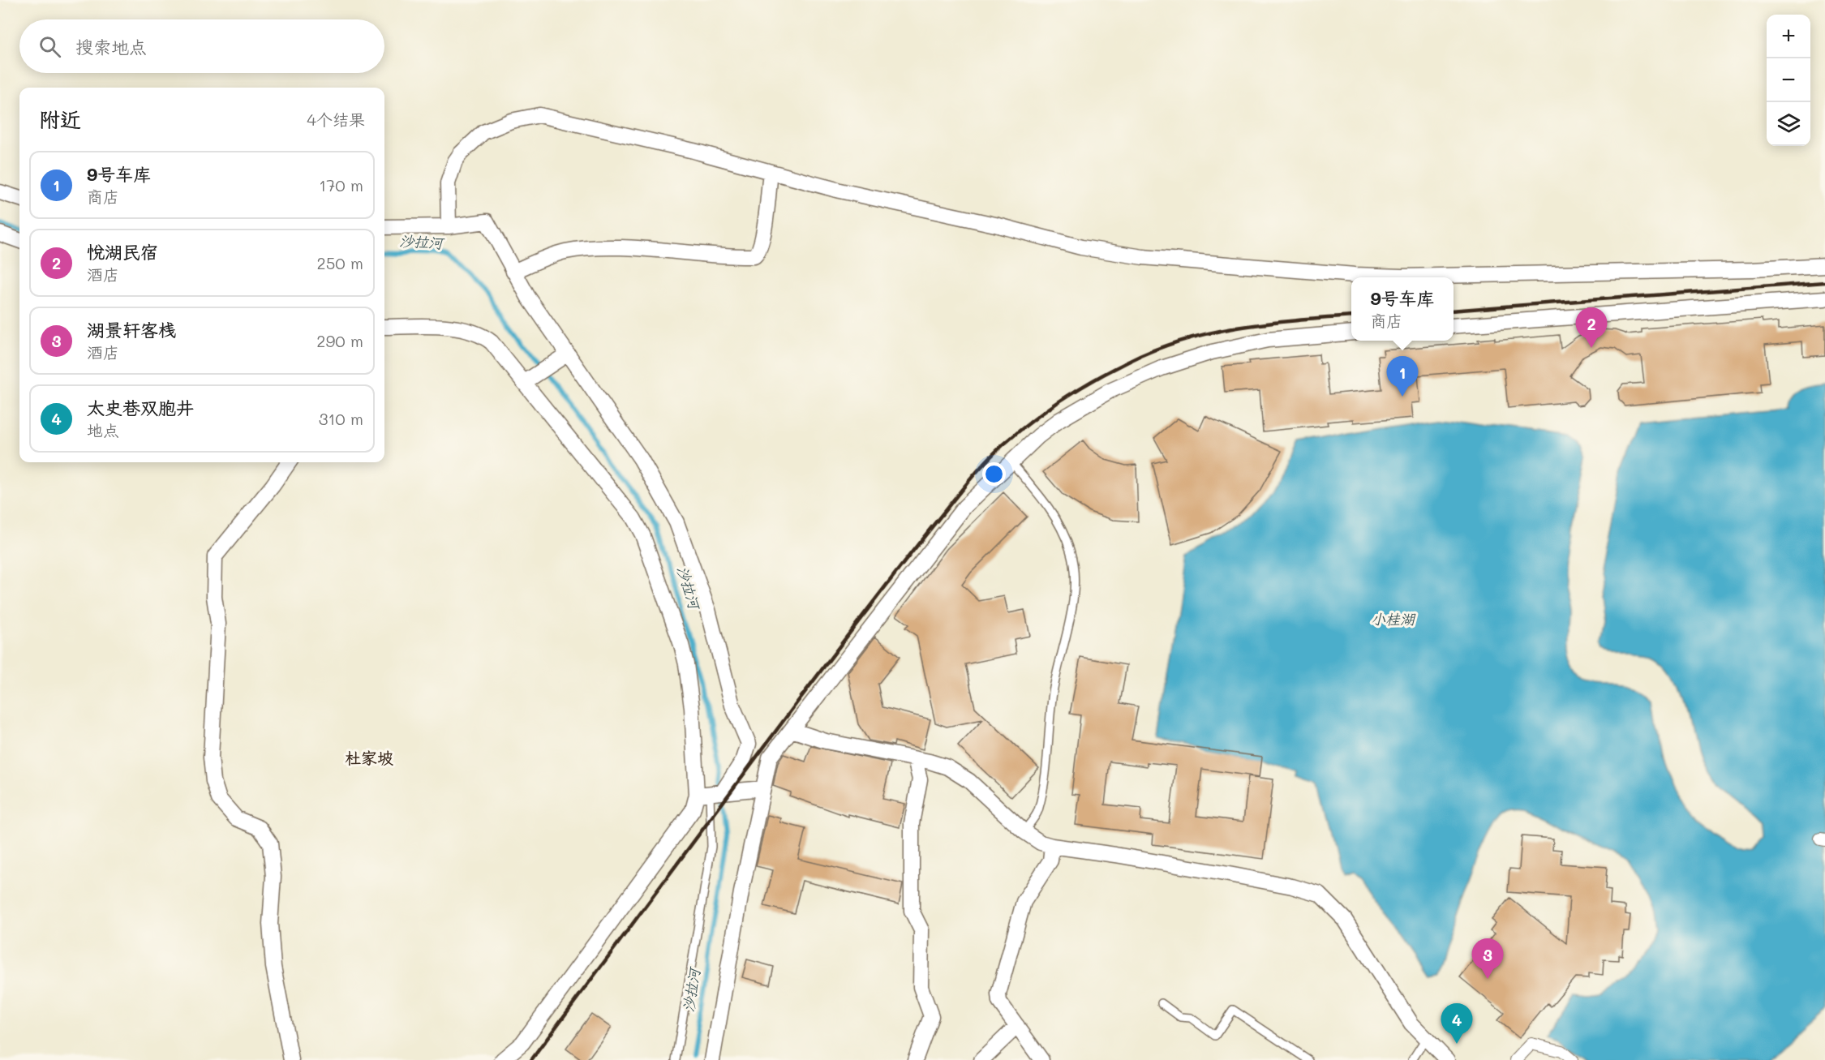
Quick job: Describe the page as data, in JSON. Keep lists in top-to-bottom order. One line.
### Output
{"districts":["杜家坡"],"water":["沙拉河","小桂湖"],"page":{"map_buttons":["+","−"],"search":"搜索地点","heading":["附近","4个结果"],"list":[{"mark":"1","name":"9号车库","note":"商店","value":"170 m"},{"mark":"2","name":"悦湖民宿","note":"酒店","value":"250 m"},{"mark":"3","name":"湖景轩客栈","note":"酒店","value":"290 m"},{"mark":"4","name":"太史巷双胞井","note":"地点","value":"310 m"}],"popup":["9号车库","商店"],"pins":["2","1","3","4"]}}
